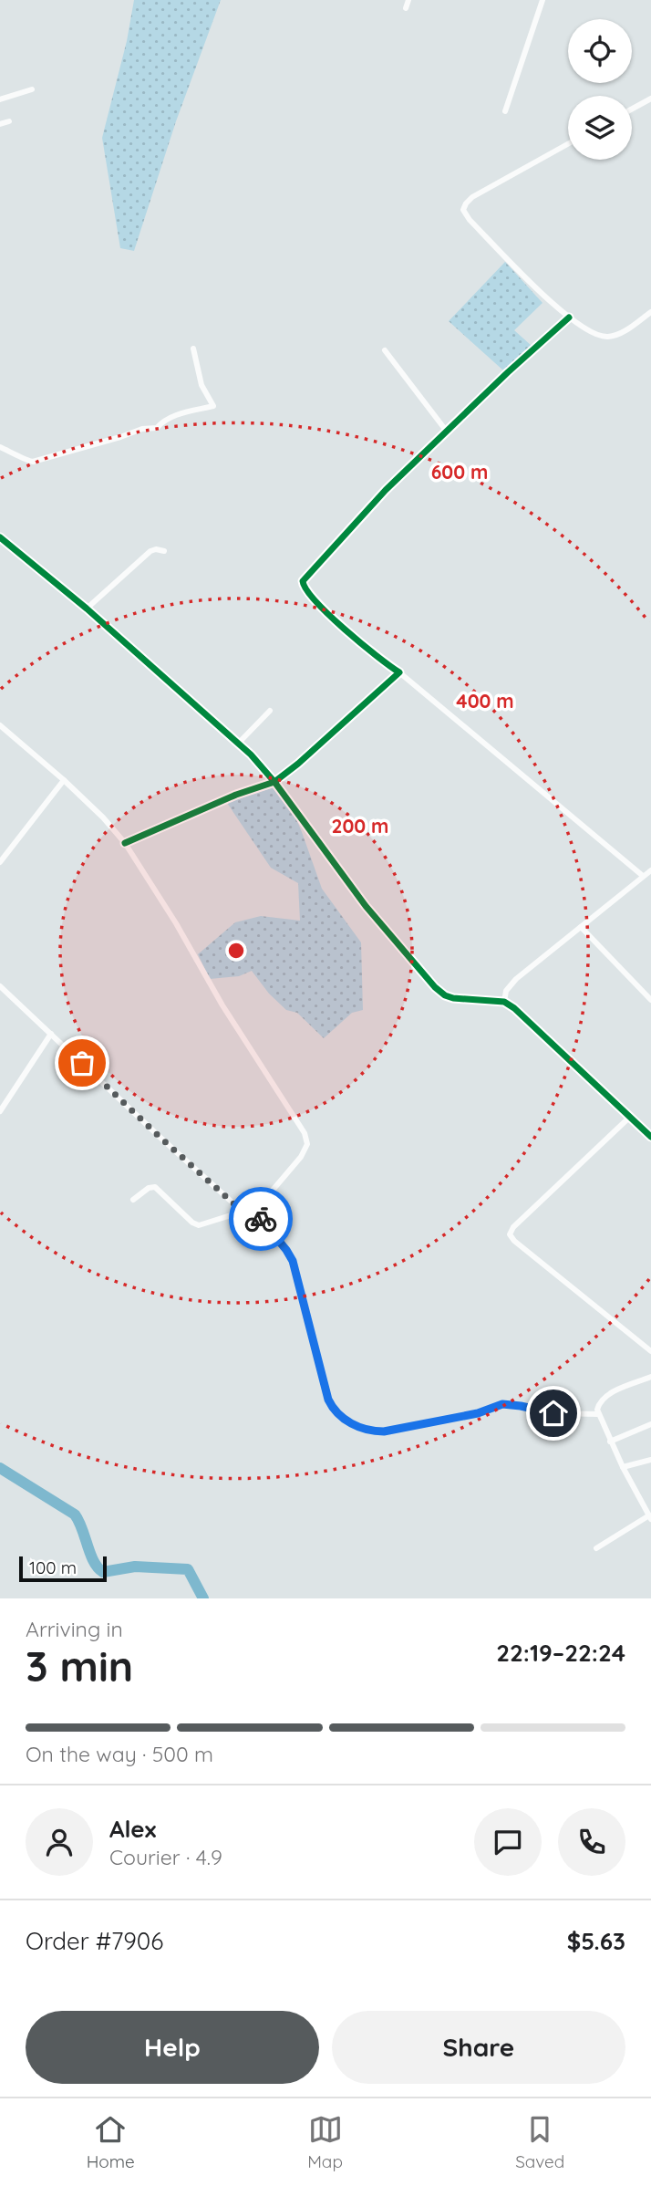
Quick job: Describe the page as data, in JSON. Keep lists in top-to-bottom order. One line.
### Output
{"scale_bar":"100 m","page":{"scale":"100 m","heading":["3 min","Arriving in","22:19–22:24"],"panel":["Alex","Courier · 4.9","Order #7906","$5.63"],"bar":"On the way · 500 m","buttons":["Help","Share"],"tabs":["Home","Map","Saved"]},"rings":["600 m","400 m","200 m"]}
